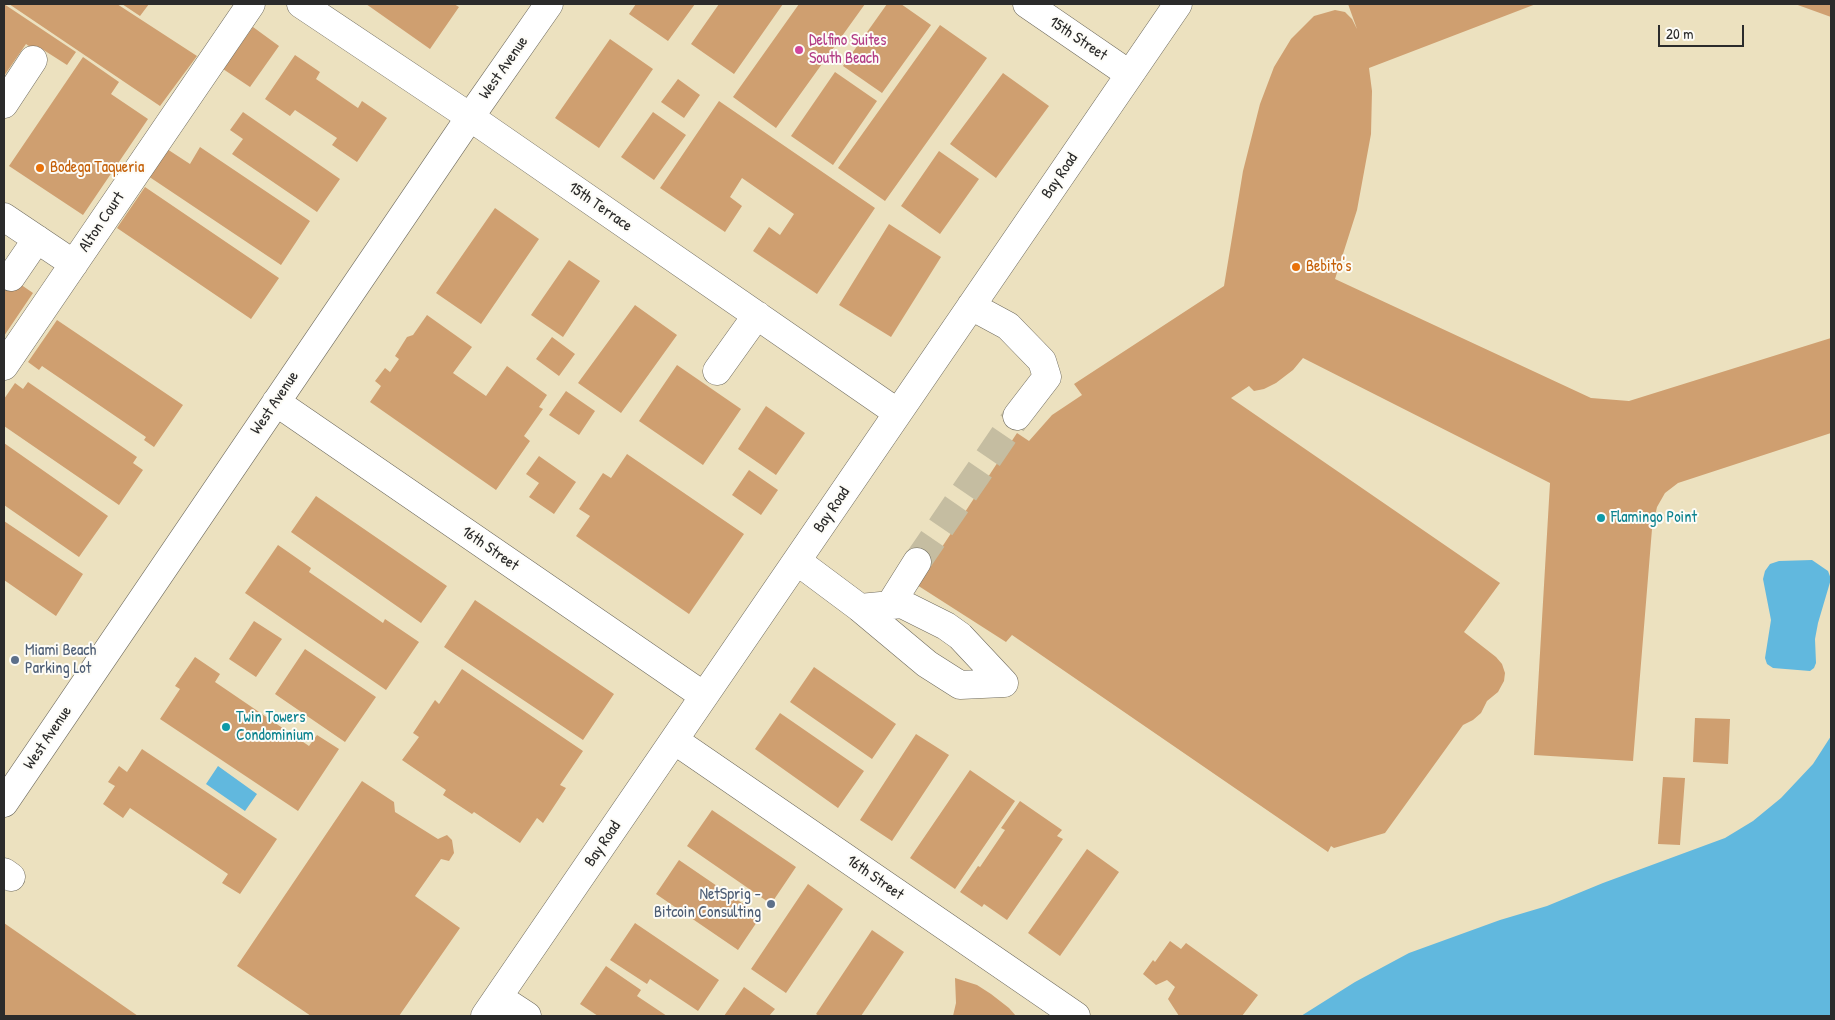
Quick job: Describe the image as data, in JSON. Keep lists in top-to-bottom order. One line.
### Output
{"streets":{"street":["15th Street","West Avenue","Bay Road","15th Terrace","Alton Court","16th Street"]},"crossings":[["15th Street","Bay Road"],["West Avenue","15th Terrace"],["West Avenue","16th Street"],["Bay Road","15th Terrace"],["Bay Road","16th Street"]],"places":["Delfino Suites South Beach","Bodega Taqueria","Bebito's","Flamingo Point","Miami Beach Parking Lot","Twin Towers Condominium","NetSprig - Bitcoin Consulting"],"scale_bar":"20 m"}
